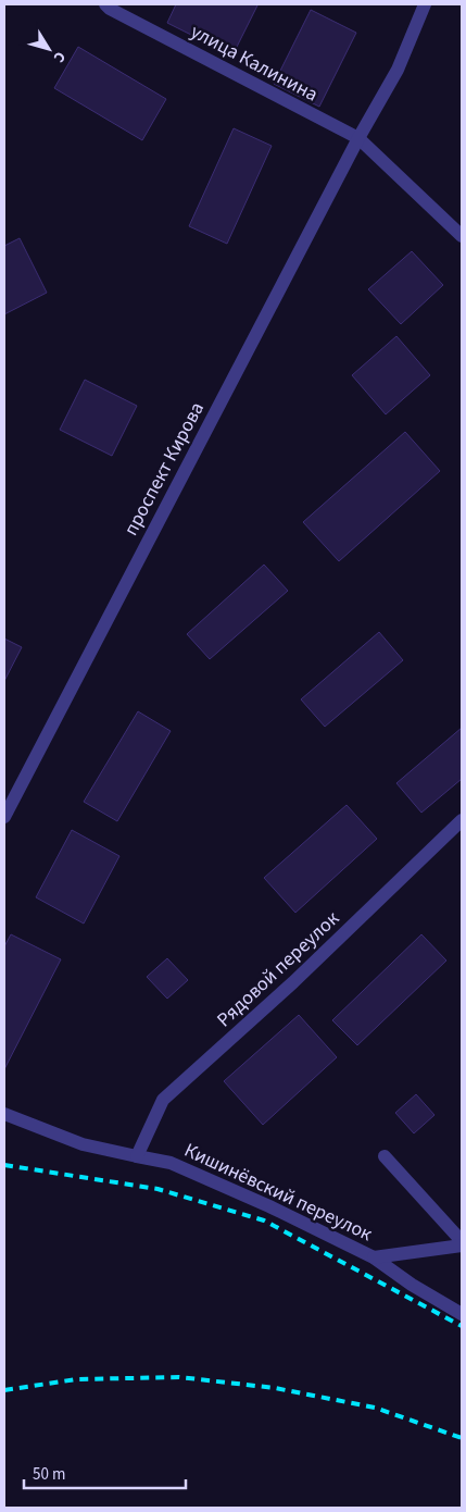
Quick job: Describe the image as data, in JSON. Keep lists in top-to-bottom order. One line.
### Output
{"streets":{"street":["улица Калинина","проспект Кирова","Рядовой переулок","Кишинёвский переулок"]},"crossings":[["улица Калинина","проспект Кирова"],["Рядовой переулок","Кишинёвский переулок"]],"scale_bar":"50 m","north":"bottom right"}
